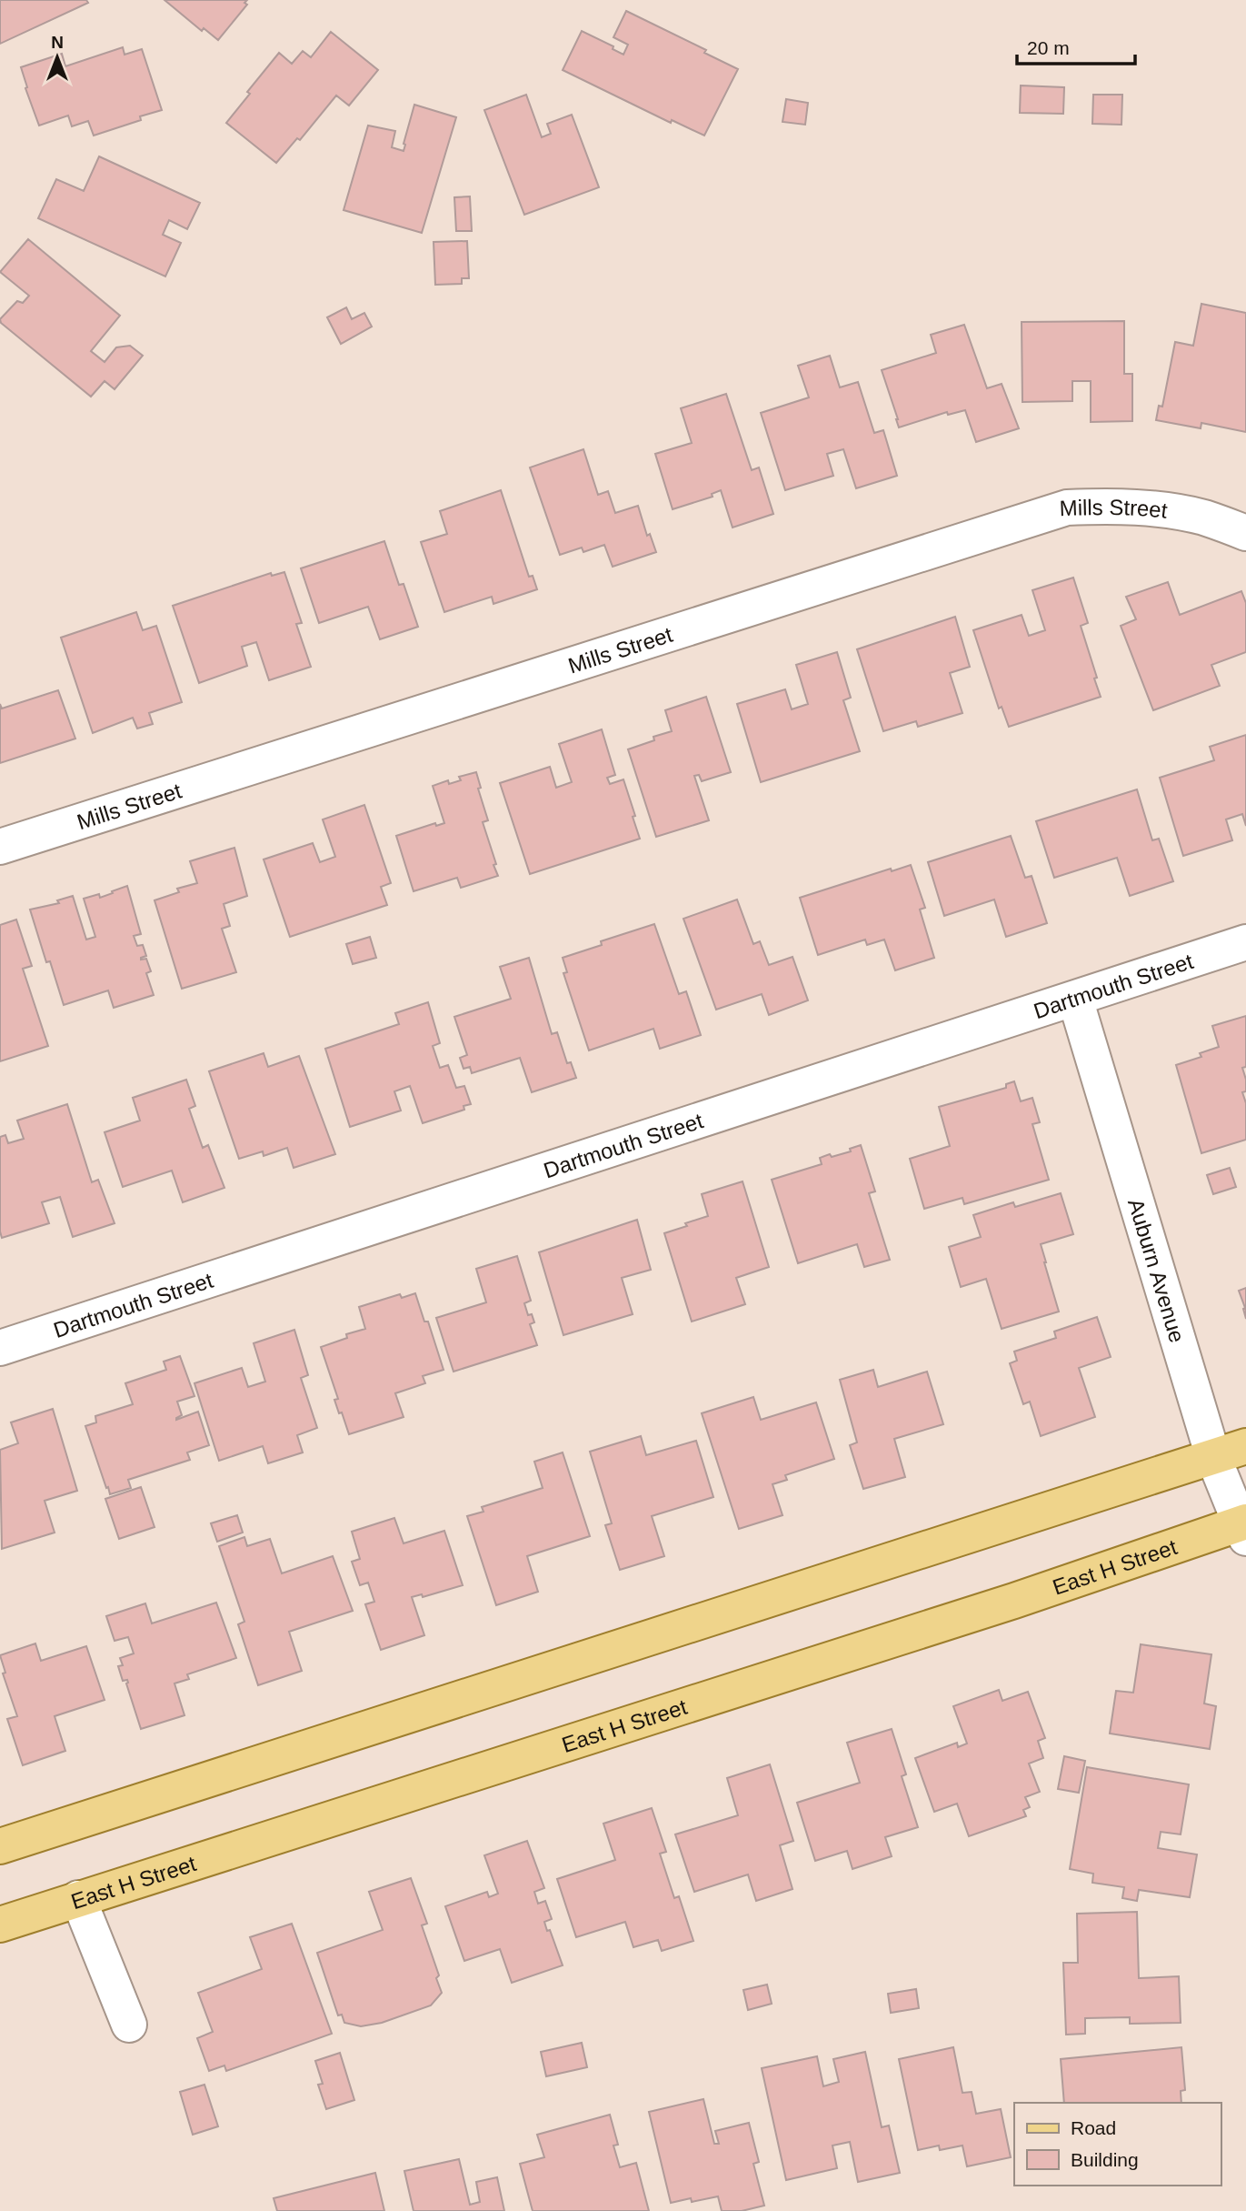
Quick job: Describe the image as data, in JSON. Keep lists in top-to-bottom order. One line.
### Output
{"streets":{"main road":["East H Street"],"street":["Mills Street","Dartmouth Street","Auburn Avenue"]},"crossings":[["Dartmouth Street","Auburn Avenue"],["Auburn Avenue","East H Street"]],"legend":["Road","Building"],"scale_bar":"20 m","north":"top"}
